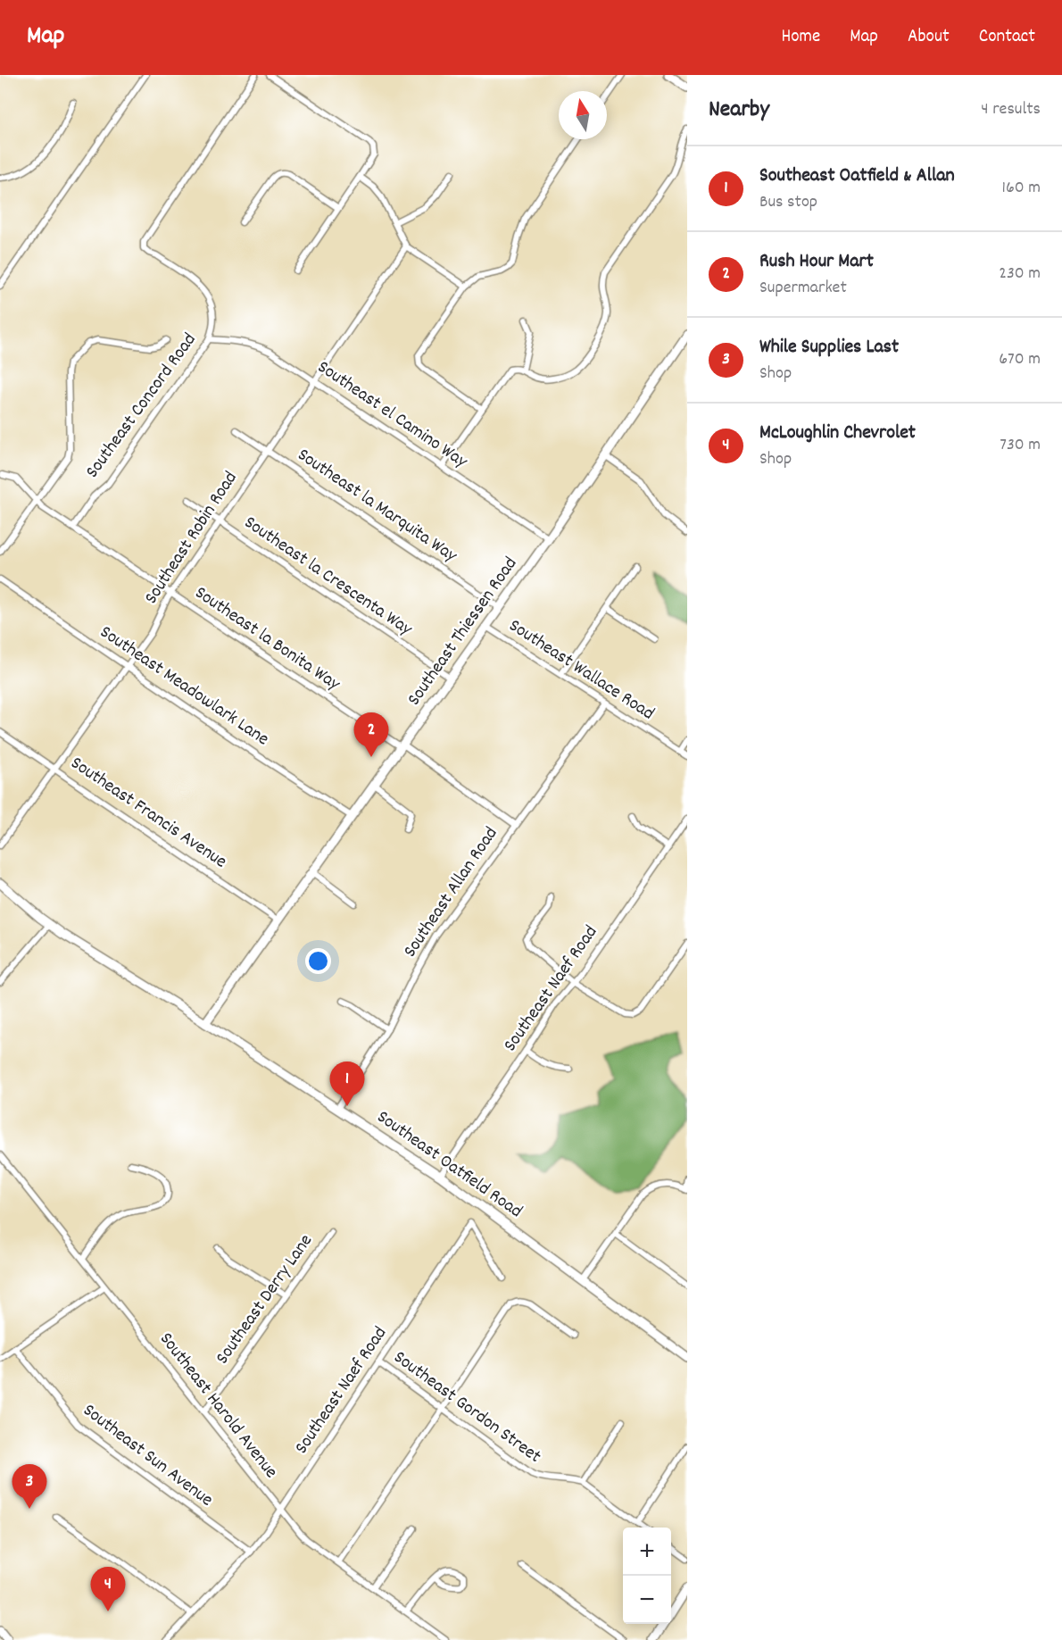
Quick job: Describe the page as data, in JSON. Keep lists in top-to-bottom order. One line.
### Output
{"streets":{"main road":["Southeast Thiessen Road","Southeast Oatfield Road"],"street":["Southeast Concord Road","Southeast el Camino Way","Southeast la Marquita Way","Southeast Robin Road","Southeast la Crescenta Way","Southeast la Bonita Way","Southeast Wallace Road","Southeast Meadowlark Lane","Southeast Francis Avenue","Southeast Allan Road","Southeast Naef Road","Southeast Derry Lane","Southeast Harold Avenue","Southeast Gordon Street","Southeast Sun Avenue"]},"crossings":[["Southeast Concord Road","Southeast el Camino Way"],["Southeast Concord Road","Southeast la Bonita Way"],["Southeast el Camino Way","Southeast Robin Road"],["Southeast el Camino Way","Southeast Thiessen Road"],["Southeast la Marquita Way","Southeast Robin Road"],["Southeast la Marquita Way","Southeast Thiessen Road"],["Southeast Robin Road","Southeast la Crescenta Way"],["Southeast Robin Road","Southeast la Bonita Way"],["Southeast Robin Road","Southeast Meadowlark Lane"],["Southeast Robin Road","Southeast Francis Avenue"],["Southeast la Crescenta Way","Southeast Thiessen Road"],["Southeast Thiessen Road","Southeast la Bonita Way"],["Southeast Thiessen Road","Southeast Wallace Road"],["Southeast Thiessen Road","Southeast Meadowlark Lane"],["Southeast Thiessen Road","Southeast Francis Avenue"],["Southeast Thiessen Road","Southeast Oatfield Road"],["Southeast la Bonita Way","Southeast Allan Road"],["Southeast Wallace Road","Southeast Allan Road"],["Southeast Allan Road","Southeast Oatfield Road"],["Southeast Naef Road","Southeast Oatfield Road"],["Southeast Naef Road","Southeast Harold Avenue"],["Southeast Naef Road","Southeast Gordon Street"],["Southeast Naef Road","Southeast Sun Avenue"],["Southeast Derry Lane","Southeast Harold Avenue"]],"north":"top","page":{"header":"Map","nav":["Home","Map","About","Contact"],"heading":["Nearby","4 results"],"list":[{"mark":"1","name":"Southeast Oatfield & Allan","note":"Bus stop","value":"160 m"},{"mark":"2","name":"Rush Hour Mart","note":"Supermarket","value":"230 m"},{"mark":"3","name":"While Supplies Last","note":"Shop","value":"670 m"},{"mark":"4","name":"McLoughlin Chevrolet","note":"Shop","value":"730 m"}],"pins":["2","1","3","4"],"map_buttons":["+","−"]}}
